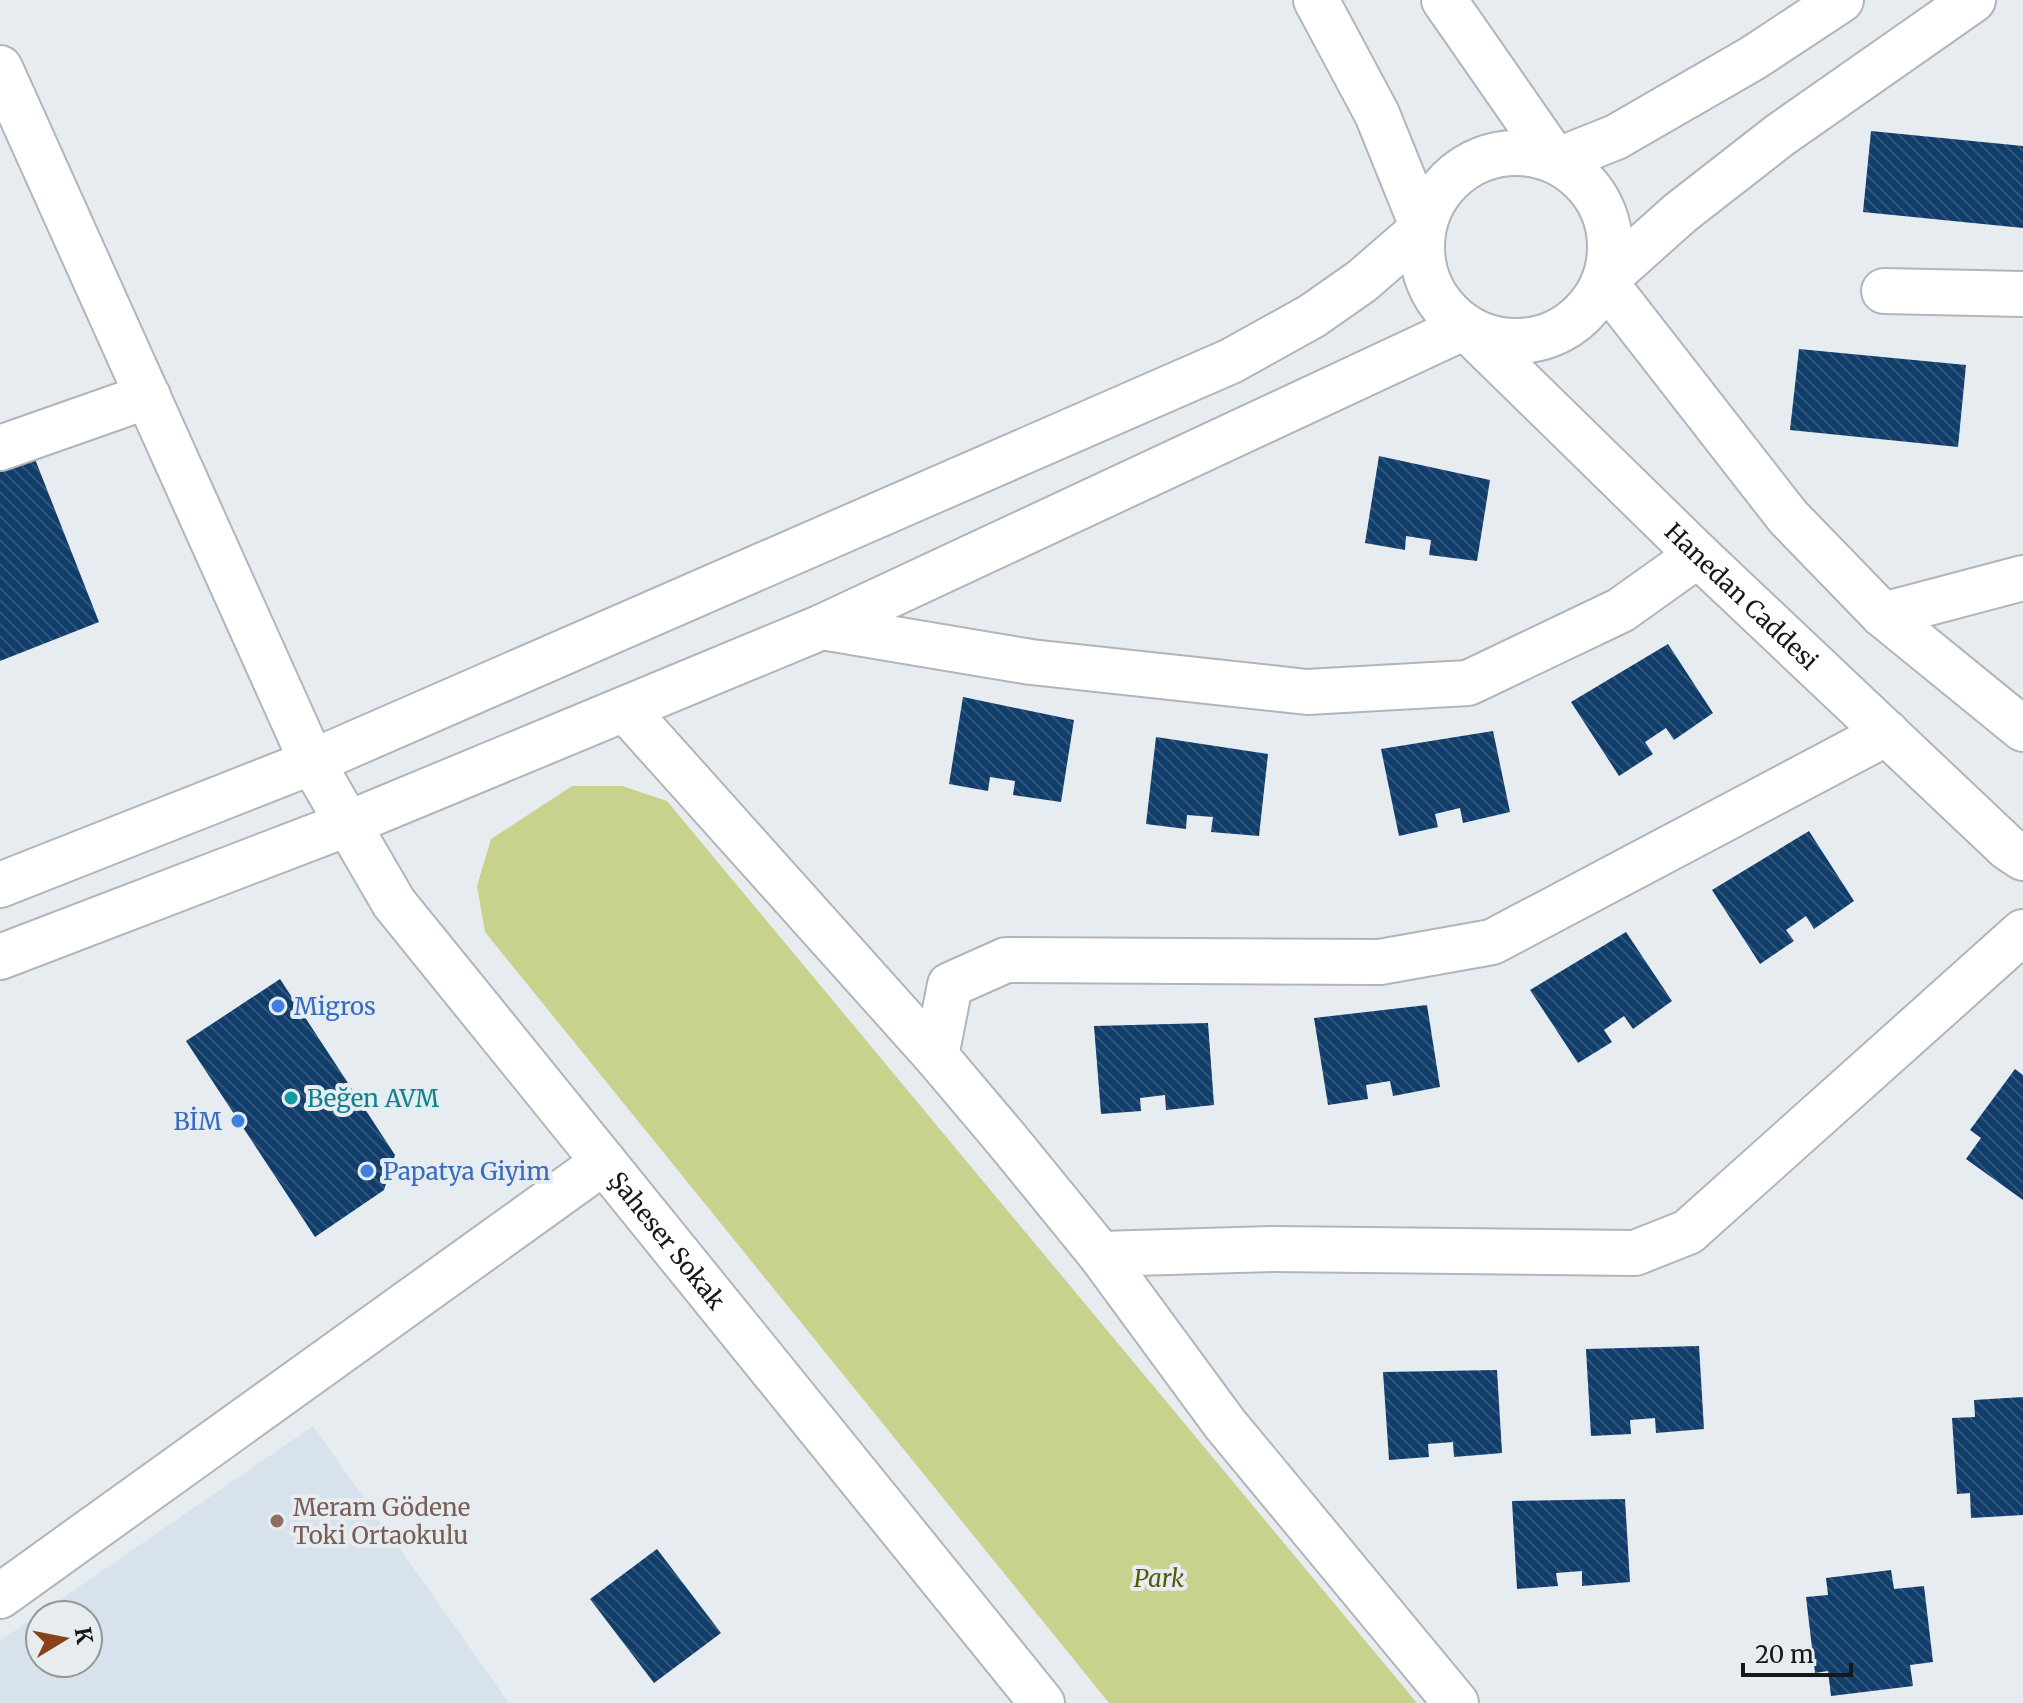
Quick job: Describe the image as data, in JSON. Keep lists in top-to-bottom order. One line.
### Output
{"streets":{"street":["Hanedan Caddesi","Şaheser Sokak"]},"parks":["Park"],"places":["Migros","Beğen AVM","BİM","Papatya Giyim","Meram Gödene Toki Ortaokulu"],"scale_bar":"20 m","north":"right"}
